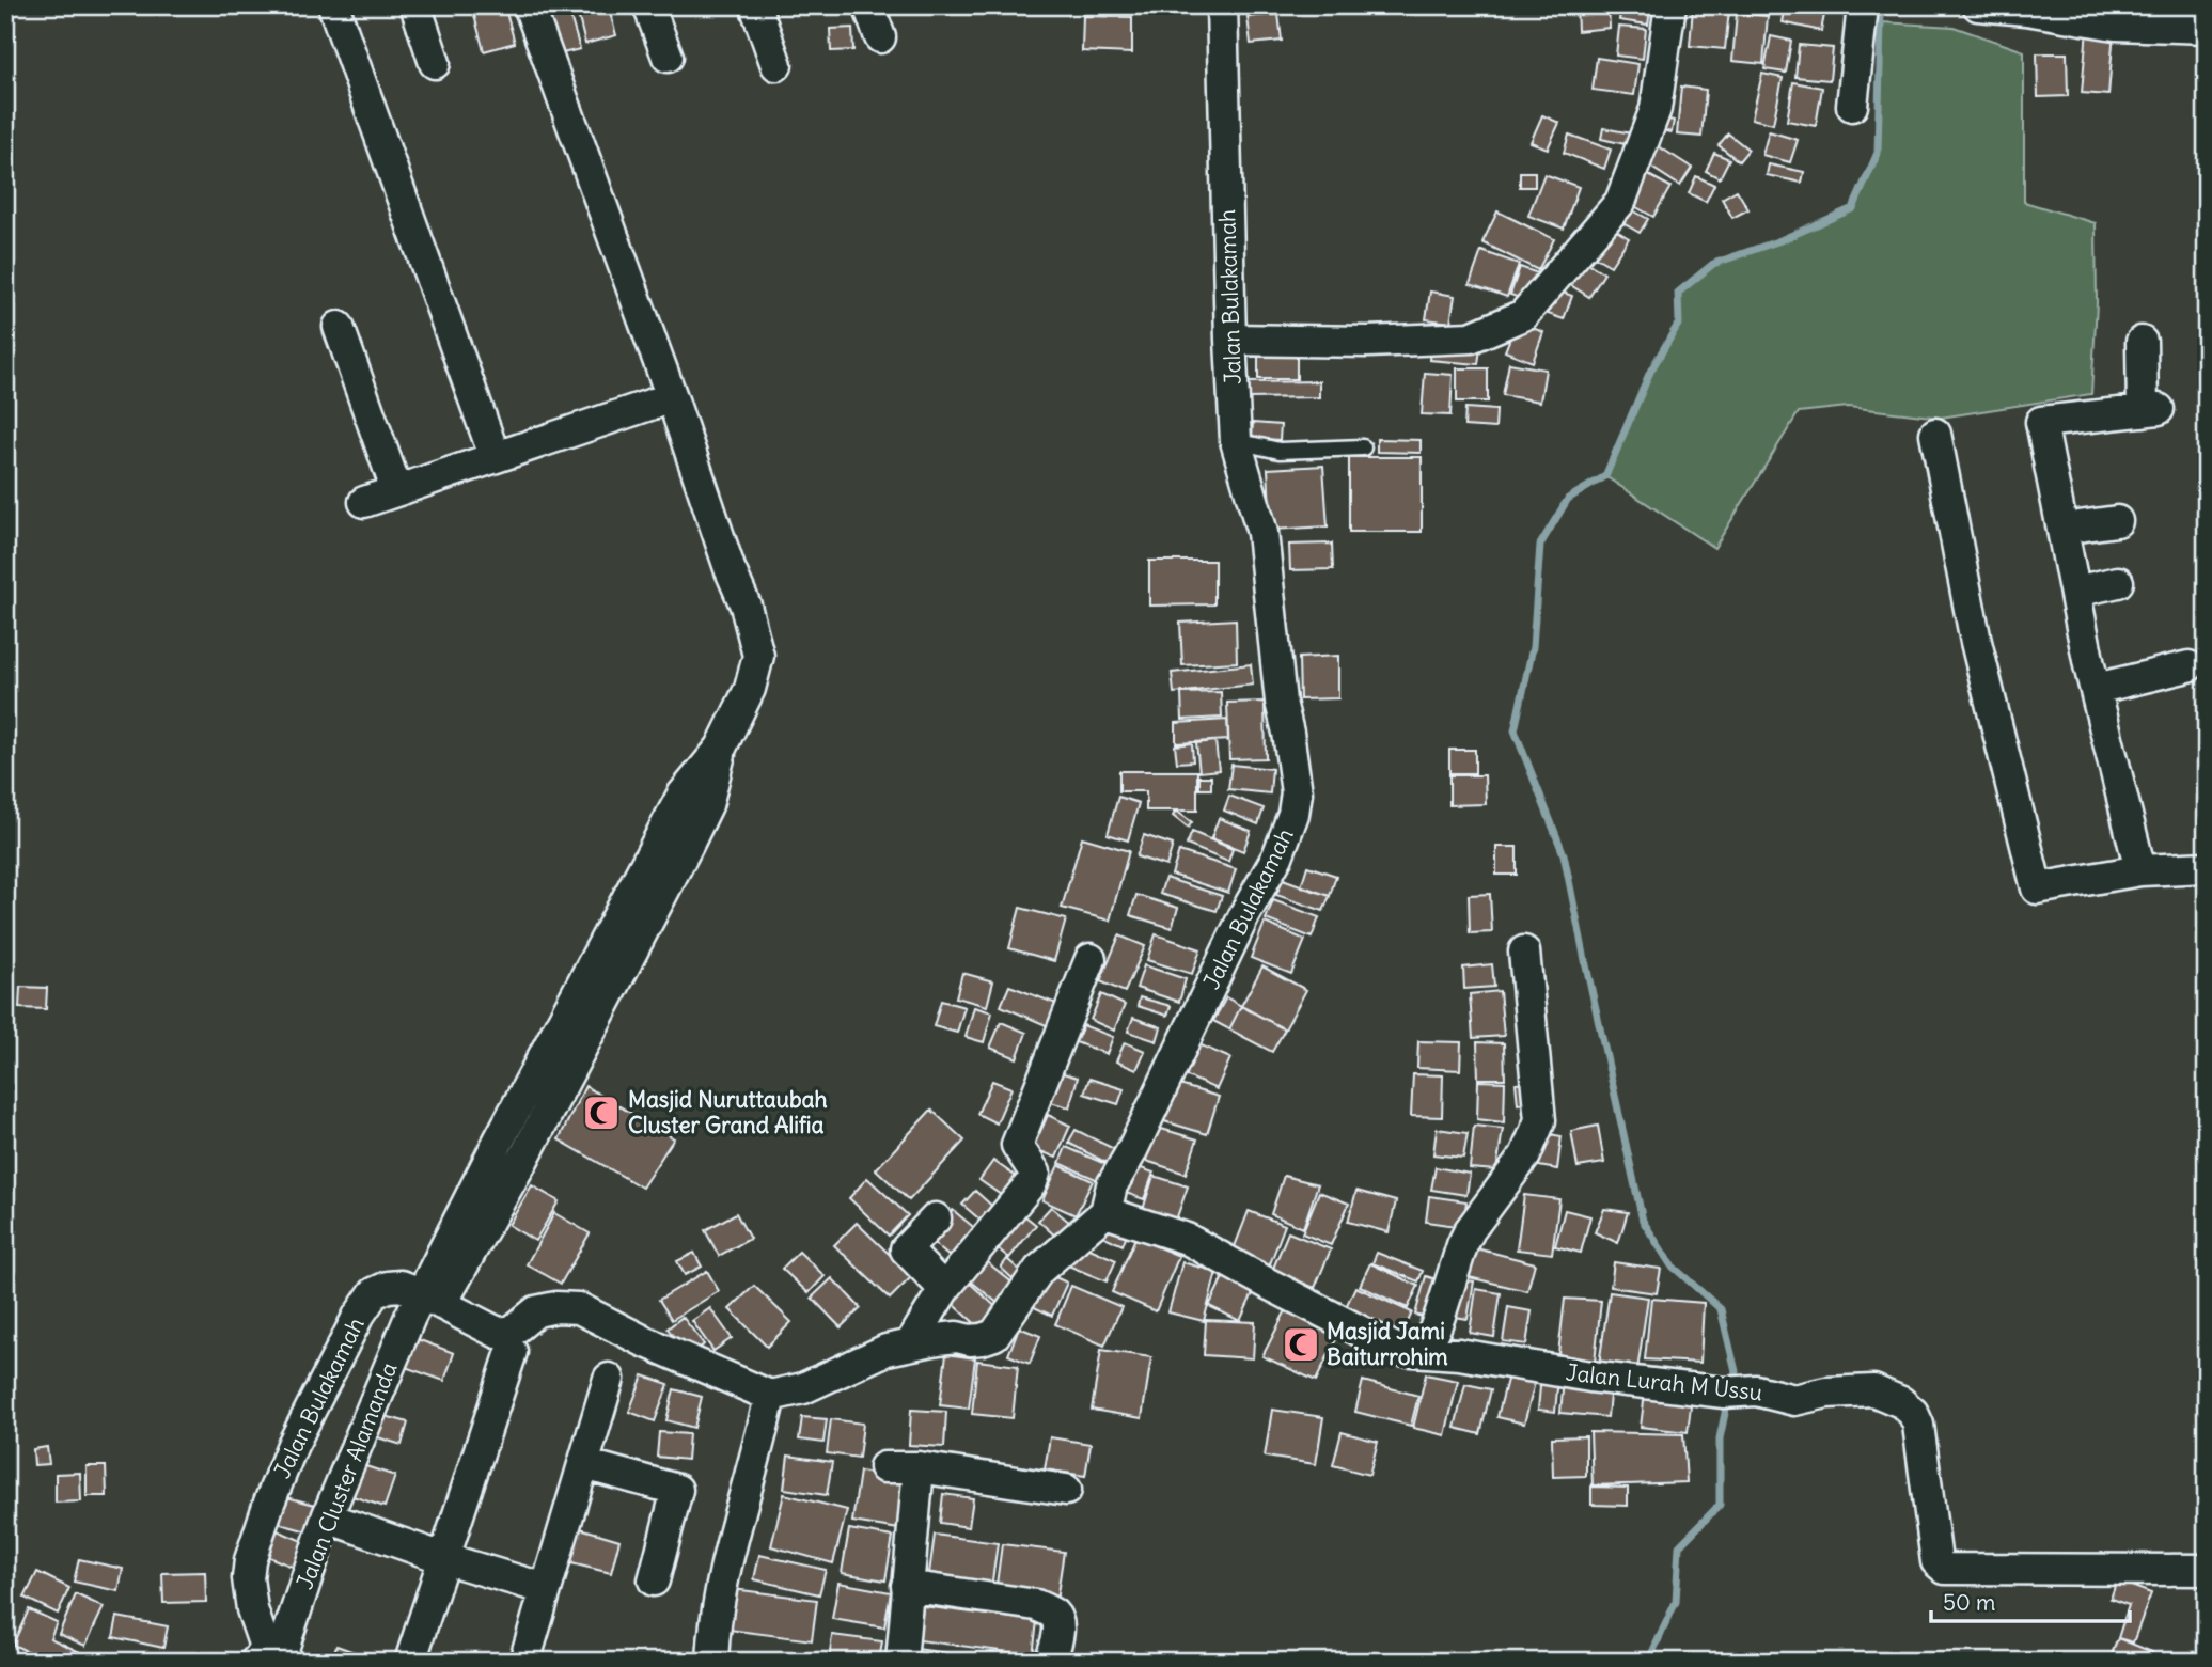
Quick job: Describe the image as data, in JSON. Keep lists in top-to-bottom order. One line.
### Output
{"streets":{"street":["Jalan Bulakamah","Jalan Lurah M Ussu","Jalan Cluster Alamanda"]},"crossings":[["Jalan Bulakamah","Jalan Lurah M Ussu"],["Jalan Bulakamah","Jalan Cluster Alamanda"]],"places":{"mosque":["Masjid Nuruttaubah Cluster Grand Alifia","Masjid Jami Baiturrohim"]},"scale_bar":"50 m"}
